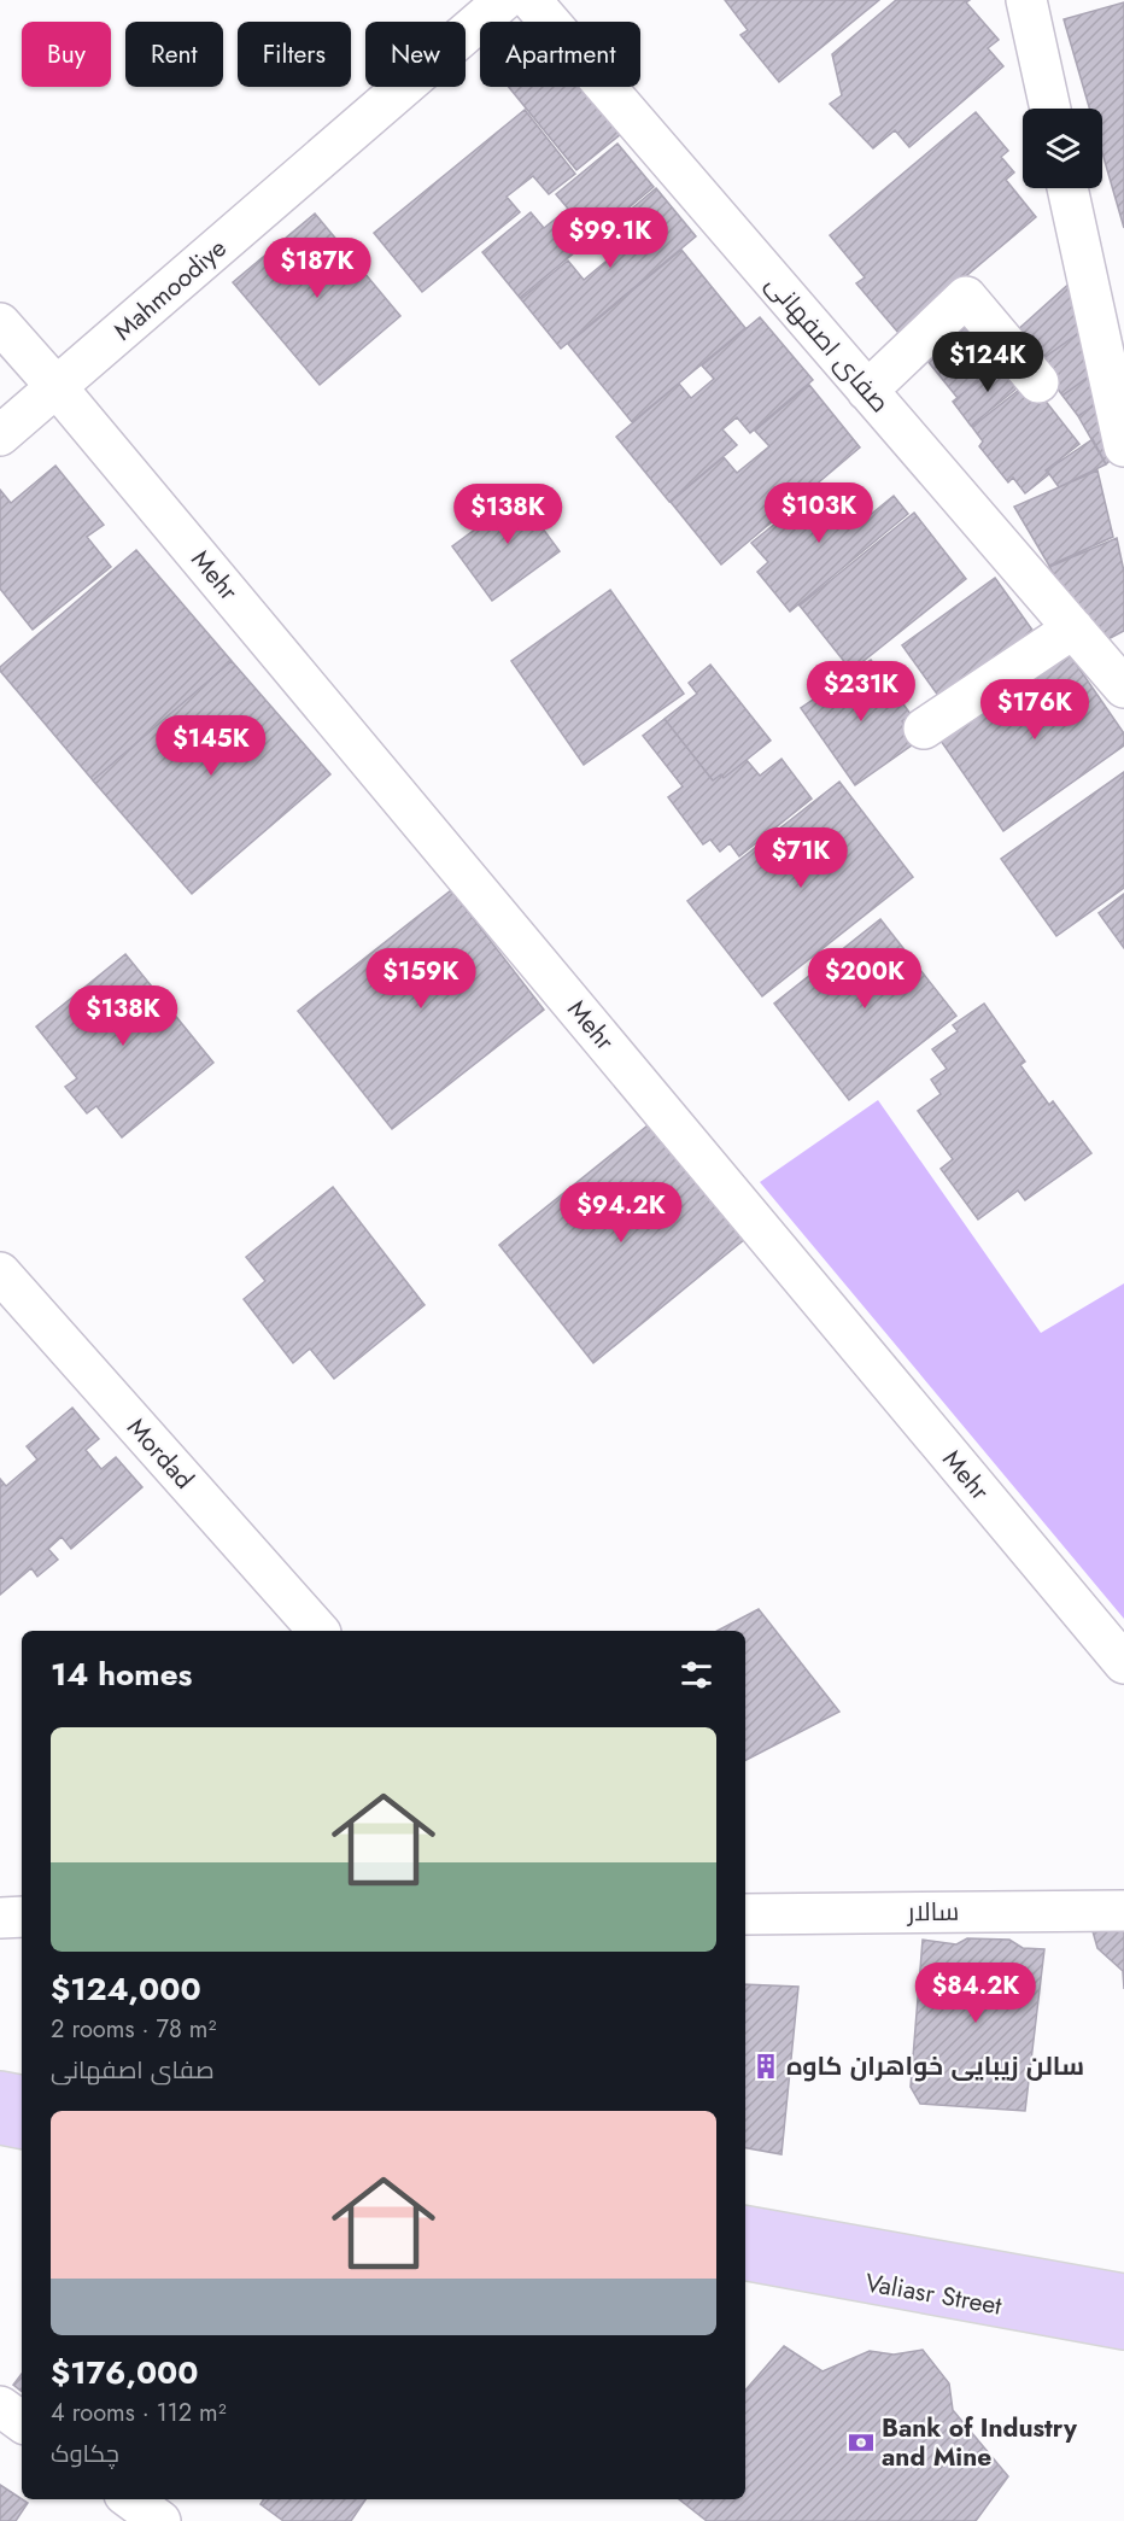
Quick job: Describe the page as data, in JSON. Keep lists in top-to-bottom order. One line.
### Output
{"streets":{"main road":["Valiasr Street"],"street":["Mahmoodiye","صفای اصفهانی","Mehr","Mordad","سالار"]},"crossings":[["Mahmoodiye","Mehr"]],"places":{"building":["سالن زیبایی خواهران کاوه"],"bank":["Bank of Industry and Mine"]},"page":{"chip":["Buy","Rent","Filters","New","Apartment"],"price":["$99.1K","$187K","$124K","$103K","$138K","$231K","$176K","$145K","$71K","$159K","$200K","$138K","$94.2K","$84.2K"],"heading":"14 homes","list":[{"name":"$124,000","note":"2 rooms · 78 m² · صفای اصفهانی"},{"name":"$176,000","note":"4 rooms · 112 m² · چکاوک"}]}}
